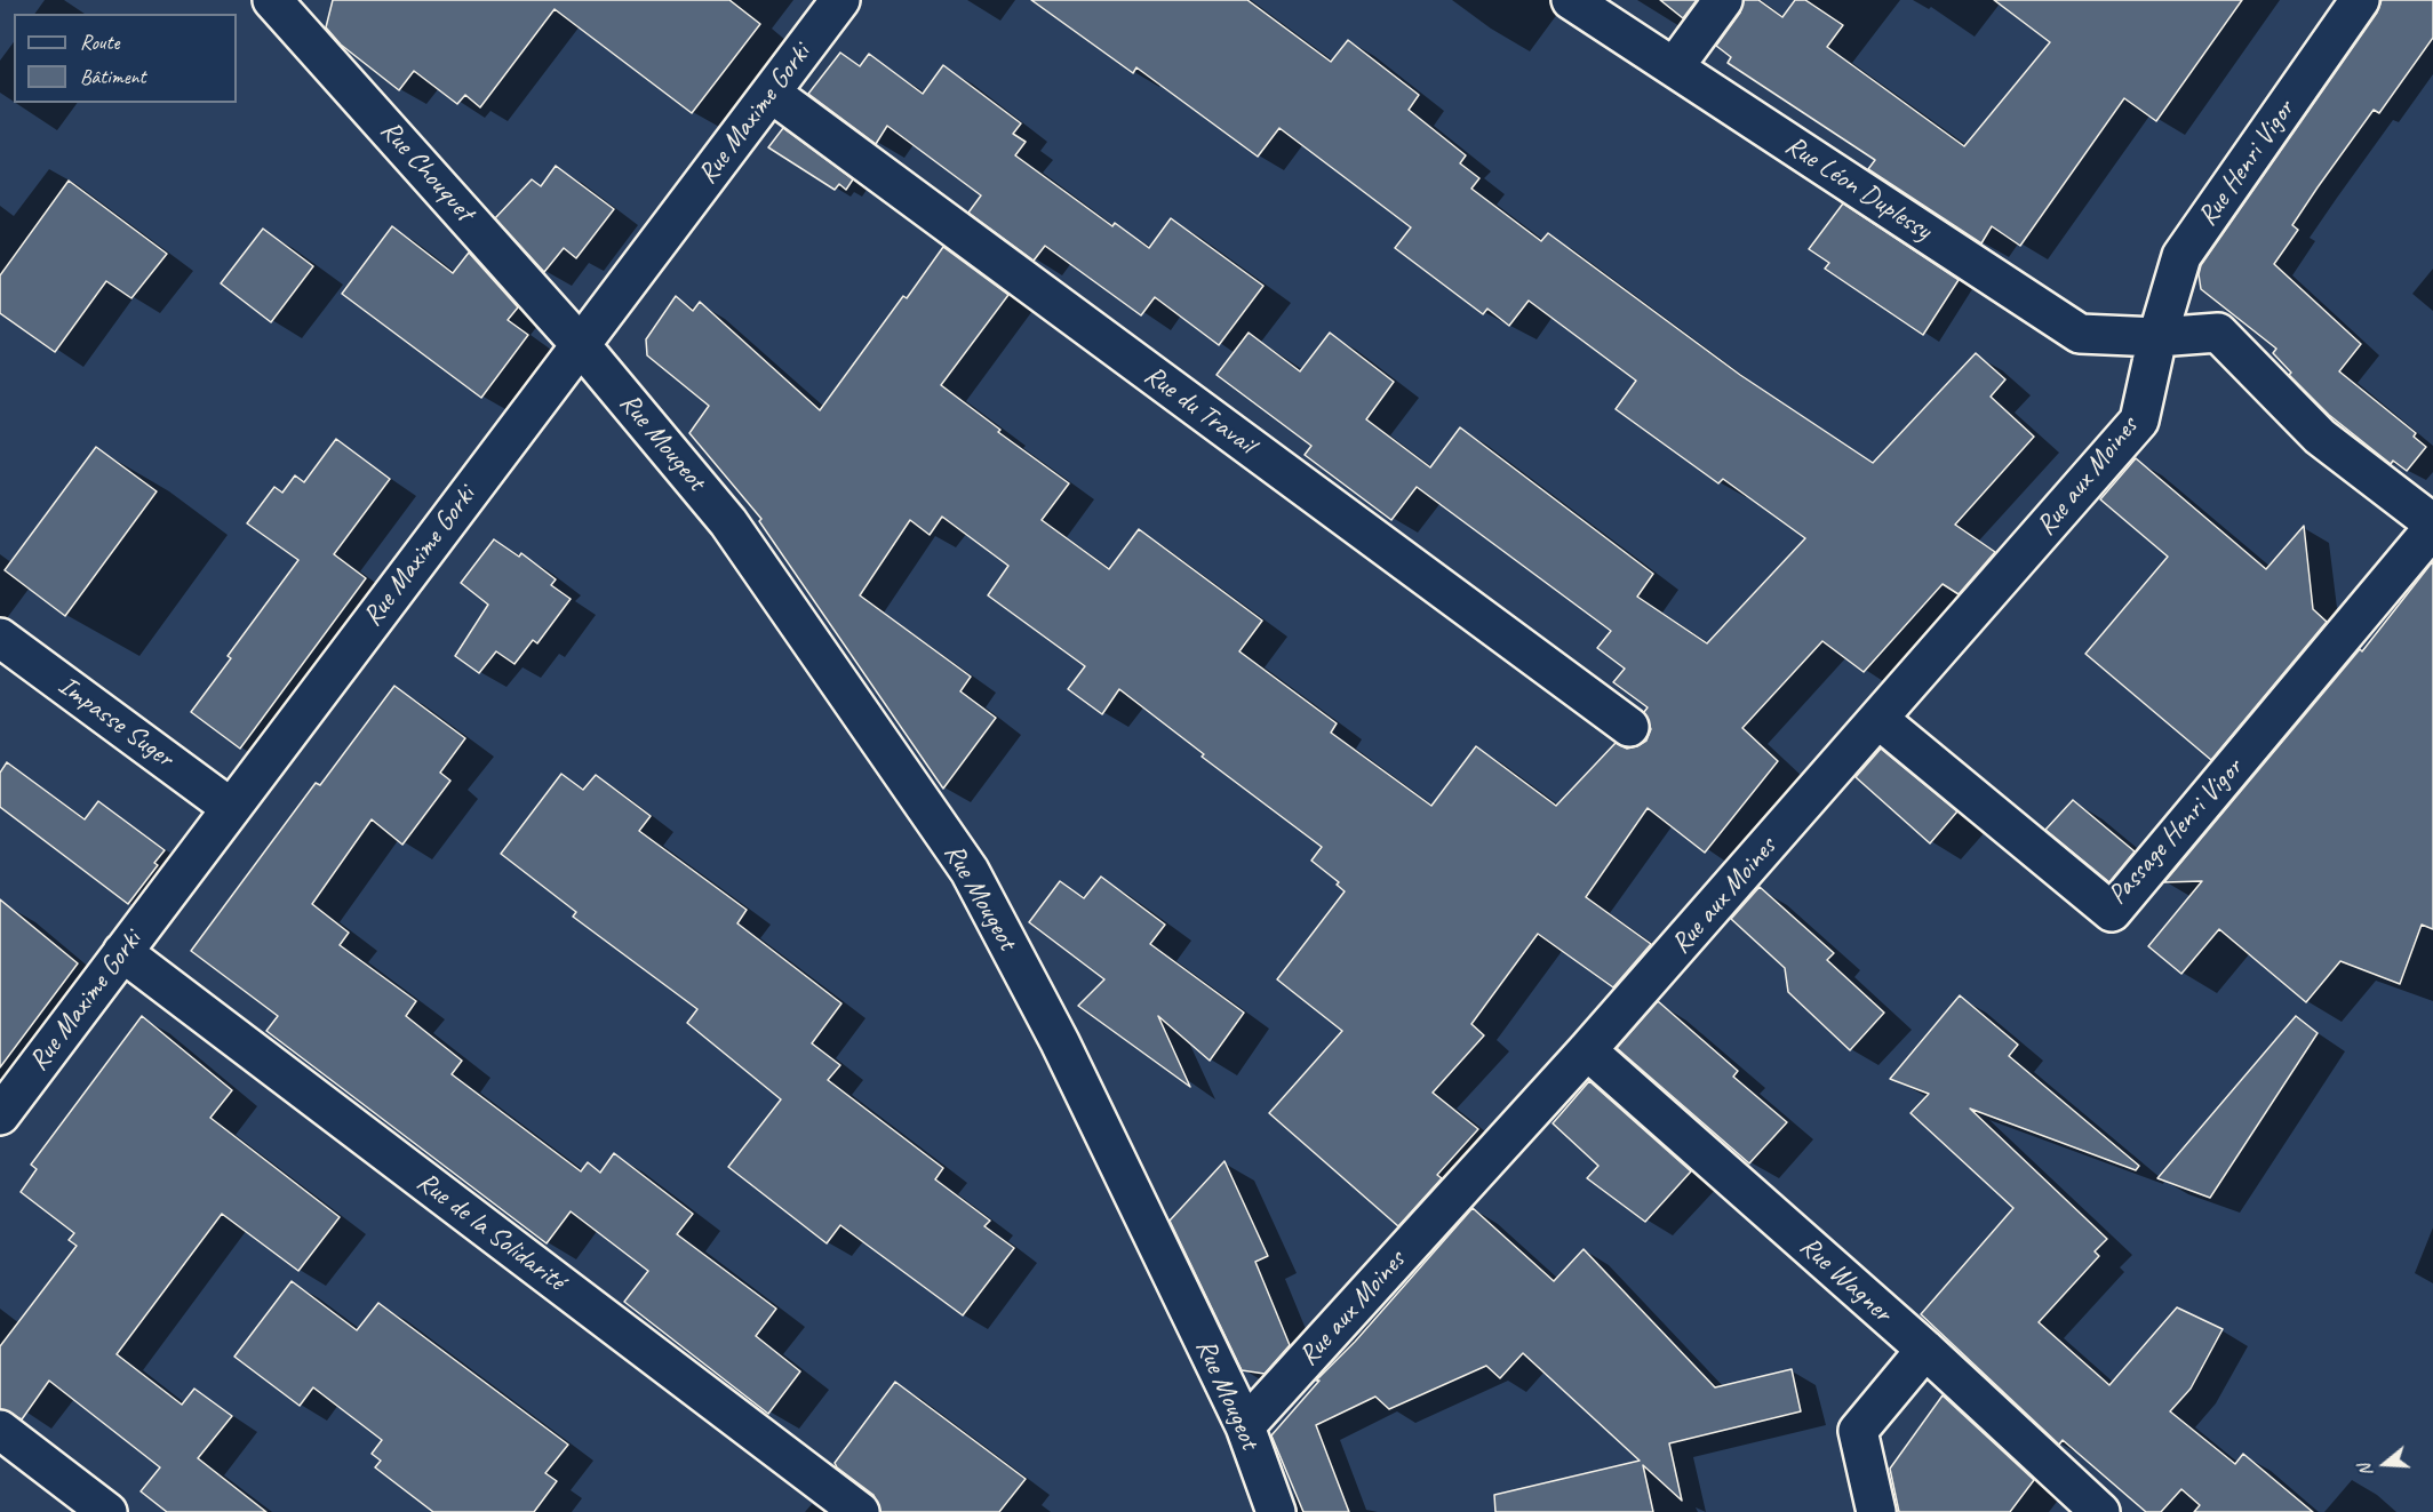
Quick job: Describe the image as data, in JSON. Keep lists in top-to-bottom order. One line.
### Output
{"streets":{"street":["Rue Maxime Gorki","Rue Henri Vigor","Rue Chouquet","Rue Léon Duplessy","Rue du Travail","Rue Mougeot","Rue aux Moines","Impasse Suger","Passage Henri Vigor","Rue de la Solidarité","Rue Wagner"]},"crossings":[["Rue Maxime Gorki","Rue Chouquet"],["Rue Maxime Gorki","Rue du Travail"],["Rue Maxime Gorki","Rue Mougeot"],["Rue Maxime Gorki","Impasse Suger"],["Rue Maxime Gorki","Rue de la Solidarité"],["Rue Henri Vigor","Rue Léon Duplessy"],["Rue Henri Vigor","Rue aux Moines"],["Rue Henri Vigor","Passage Henri Vigor"],["Rue Chouquet","Rue Mougeot"],["Rue Léon Duplessy","Rue aux Moines"],["Rue Léon Duplessy","Passage Henri Vigor"],["Rue Mougeot","Rue aux Moines"],["Rue aux Moines","Passage Henri Vigor"],["Rue aux Moines","Rue Wagner"]],"legend":["Route","Bâtiment"],"north":"left"}
